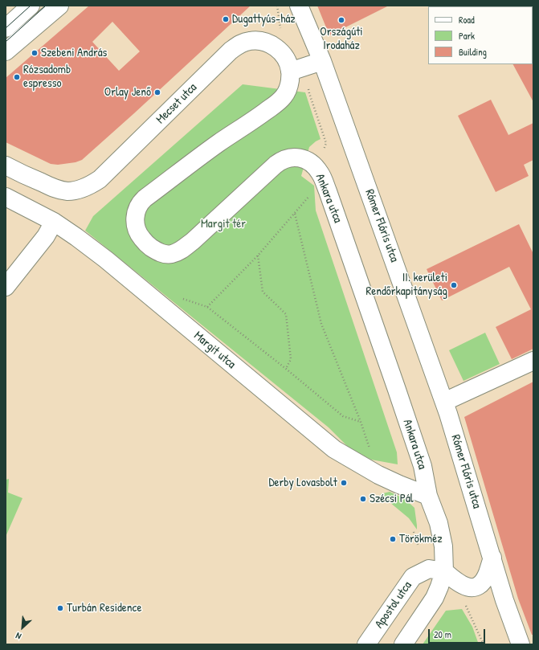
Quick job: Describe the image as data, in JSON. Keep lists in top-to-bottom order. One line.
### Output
{"streets":{"street":["Mecset utca","Ankara utca","Rómer Flóris utca","Margit utca","Apostol utca"]},"crossings":[["Mecset utca","Ankara utca"],["Ankara utca","Margit utca"],["Ankara utca","Apostol utca"]],"parks":["Margit tér"],"places":["Dugattyús-ház","Országúti Irodaház","Szebeni András","Rózsadomb espresso","Orlay Jenő","II. kerületi Rendőrkapitányság","Derby Lovasbolt","Szécsi Pál","Törökméz","Turbán Residence"],"legend":["Road","Park","Building"],"scale_bar":"20 m","north":"bottom left"}
